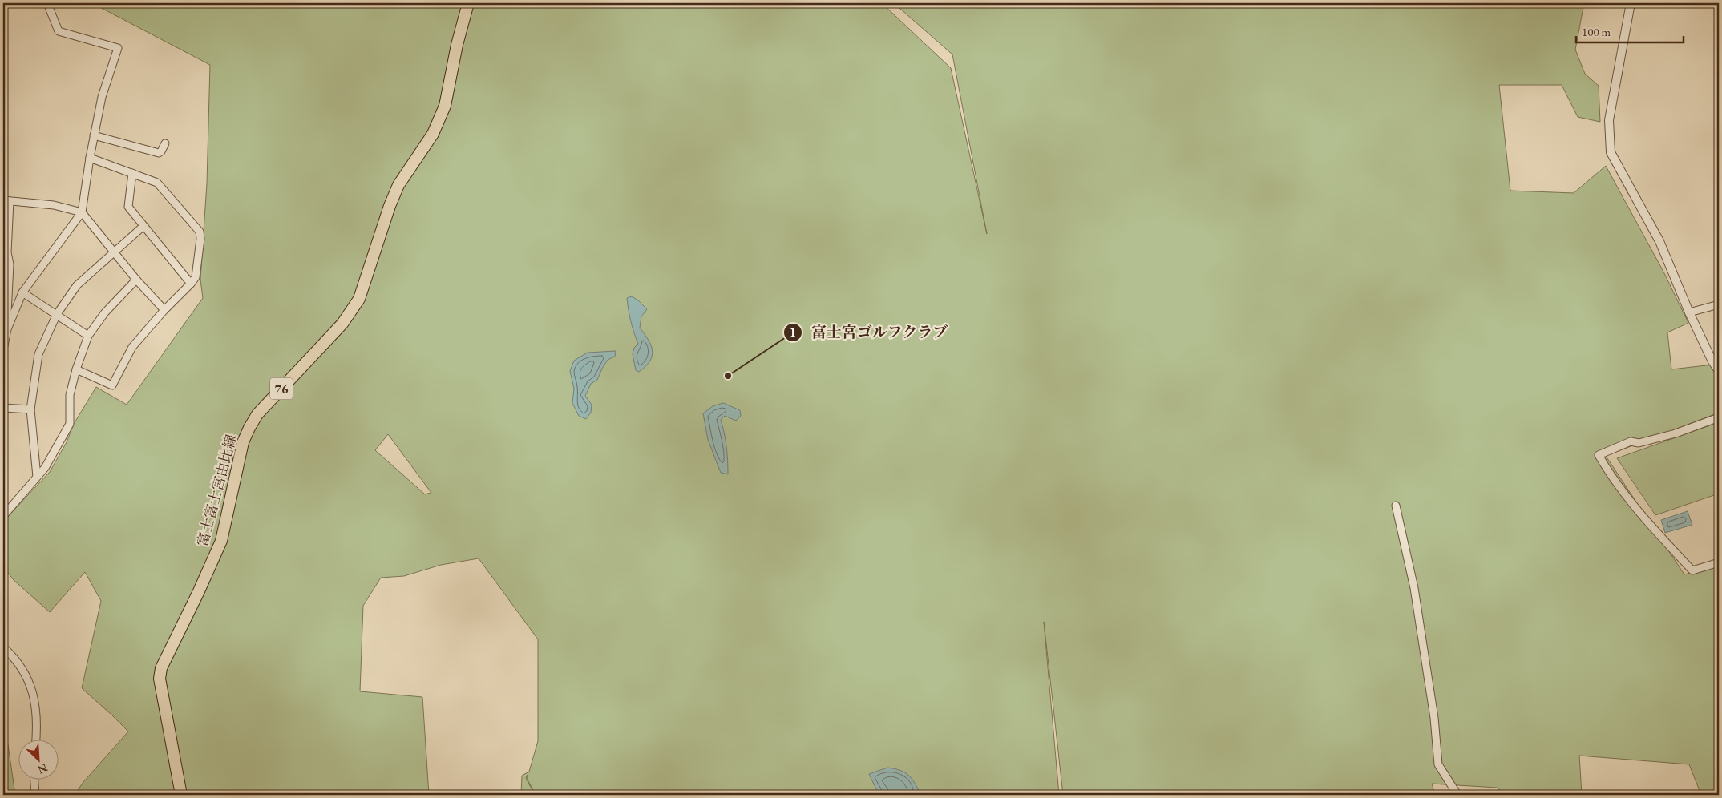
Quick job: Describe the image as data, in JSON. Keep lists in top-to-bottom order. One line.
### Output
{"streets":{"main road":["76","富士富士宮由比線"]},"places":["富士宮ゴルフクラブ"],"scale_bar":"100 m","north":"bottom right"}
